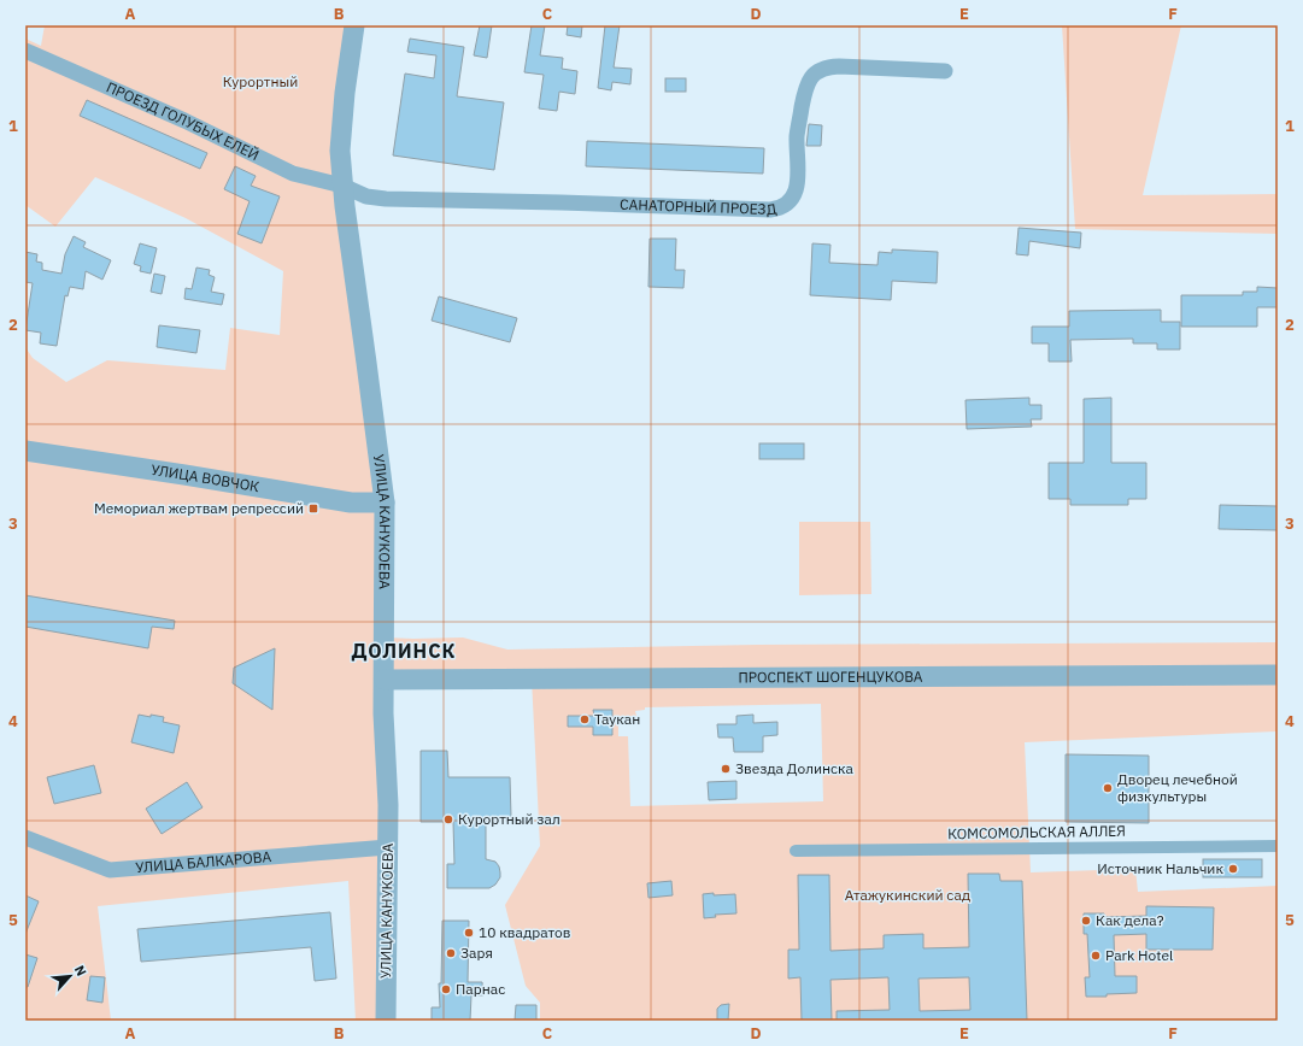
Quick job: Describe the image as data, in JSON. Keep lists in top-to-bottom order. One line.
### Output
{"streets":{"street":["ПРОЕЗД ГОЛУБЫХ ЕЛЕЙ","САНАТОРНЫЙ ПРОЕЗД","УЛИЦА ВОВЧОК","УЛИЦА КАНУКОЕВА","ПРОСПЕКТ ШОГЕНЦУКОВА","КОМСОМОЛЬСКАЯ АЛЛЕЯ","УЛИЦА БАЛКАРОВА"]},"crossings":[["ПРОЕЗД ГОЛУБЫХ ЕЛЕЙ","САНАТОРНЫЙ ПРОЕЗД"],["ПРОЕЗД ГОЛУБЫХ ЕЛЕЙ","УЛИЦА КАНУКОЕВА"],["САНАТОРНЫЙ ПРОЕЗД","УЛИЦА КАНУКОЕВА"],["УЛИЦА ВОВЧОК","УЛИЦА КАНУКОЕВА"],["УЛИЦА КАНУКОЕВА","ПРОСПЕКТ ШОГЕНЦУКОВА"],["УЛИЦА КАНУКОЕВА","УЛИЦА БАЛКАРОВА"]],"districts":["ДОЛИНСК"],"parks":["Курортный","Атажукинский сад"],"places":{"transit":["Мемориал жертвам репрессий"],"other":["Таукан","Звезда Долинска","Дворец лечебной физкультуры","Курортный зал","Источник Нальчик","Как дела?","10 квадратов","Заря","Park Hotel","Парнас"]},"north":"top right","grid":{"columns":["A","B","C","D","E","F"],"rows":["1","2","3","4","5"]}}
